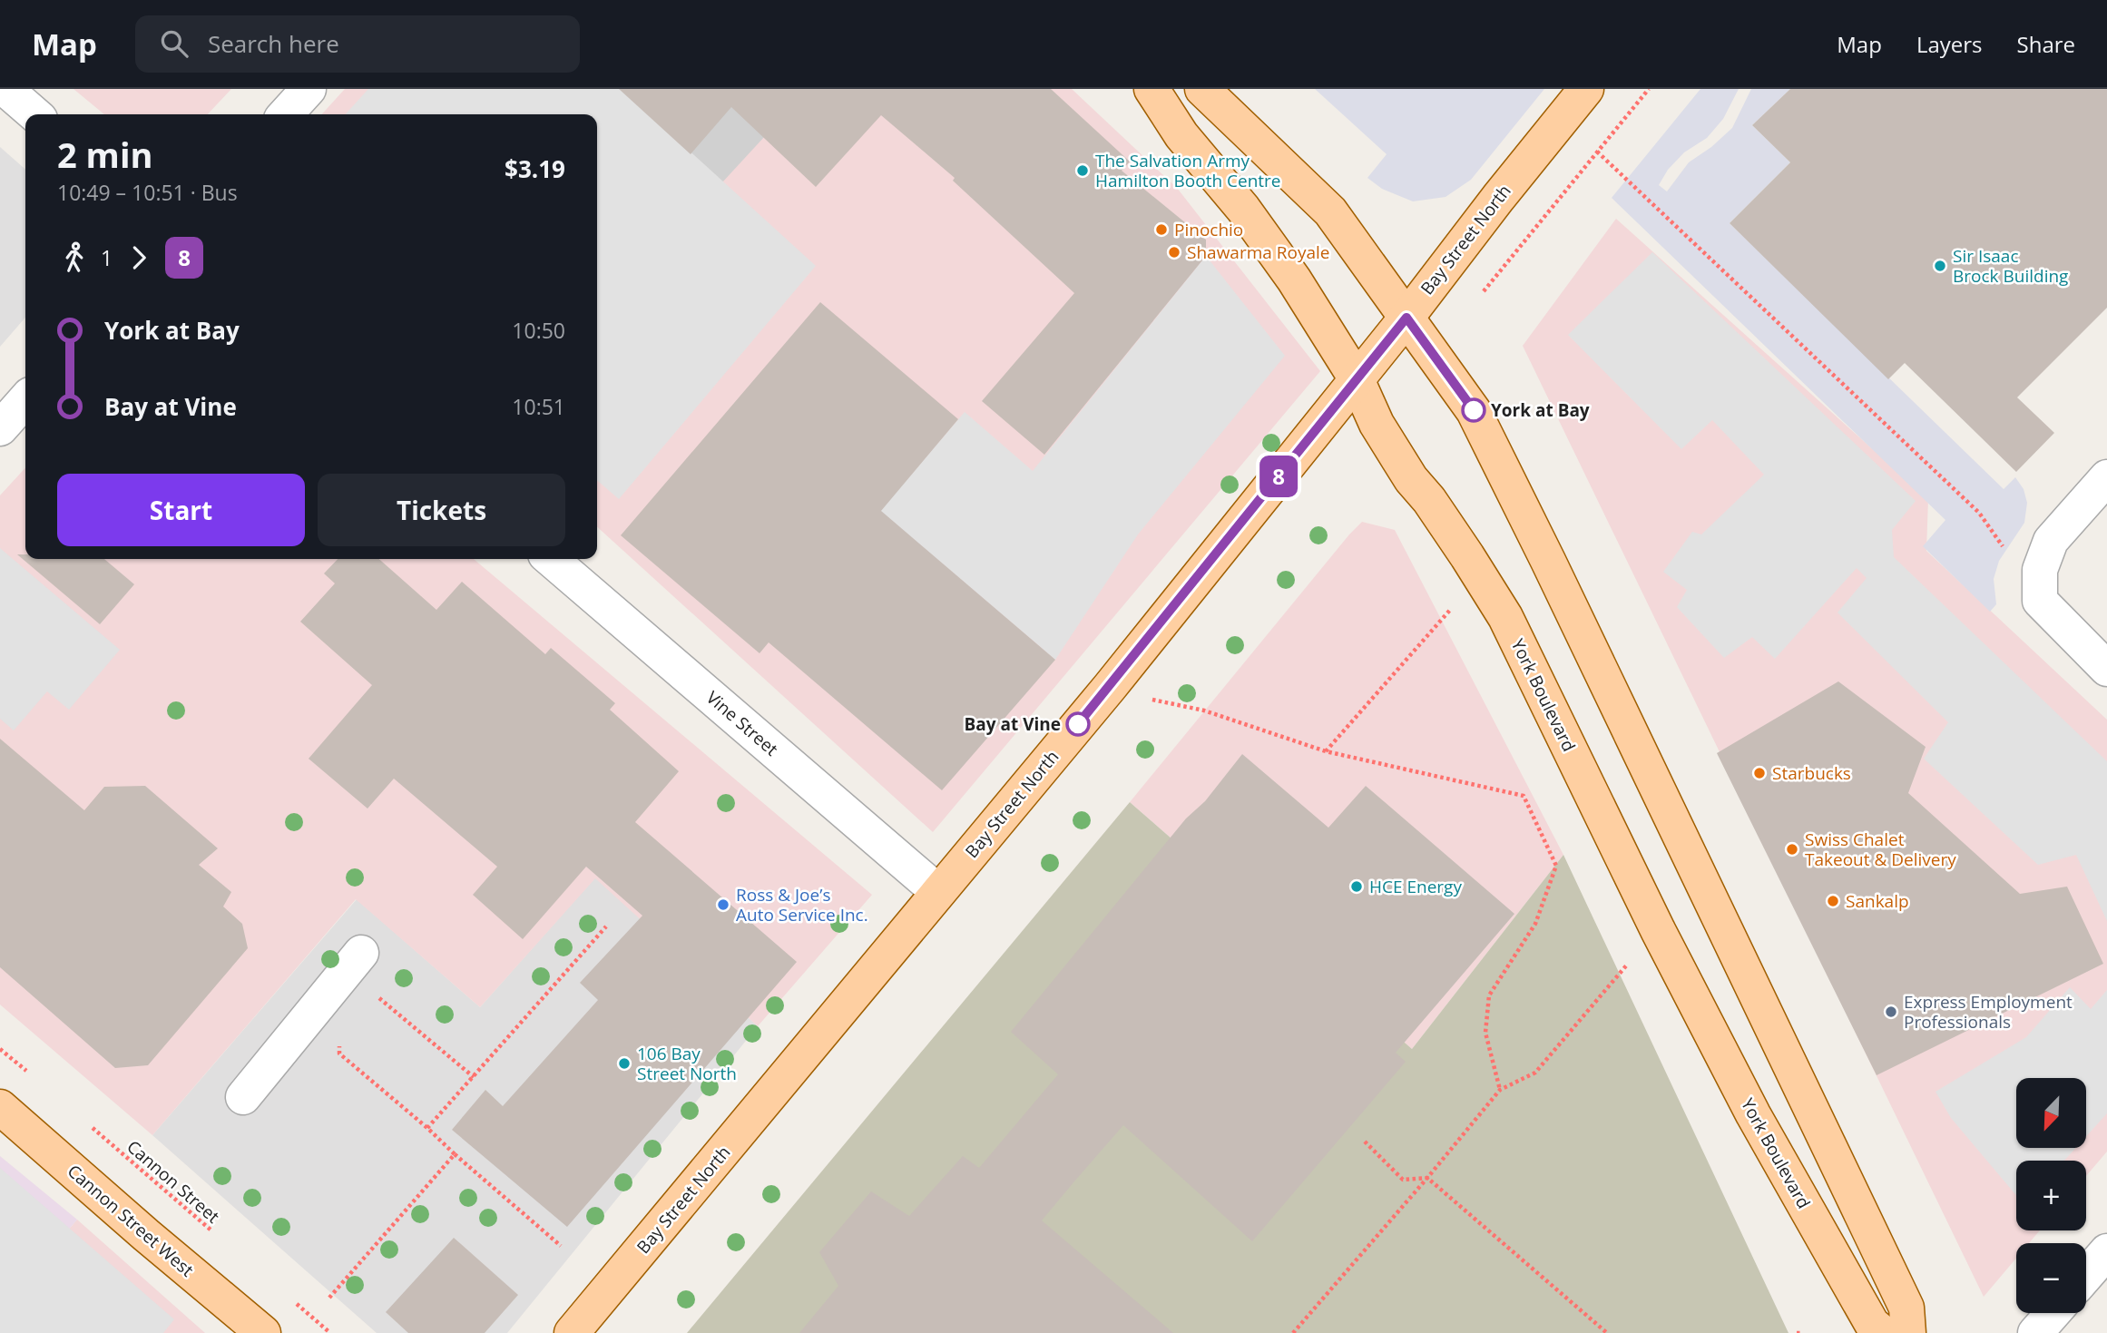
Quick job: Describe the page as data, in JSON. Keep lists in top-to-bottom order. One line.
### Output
{"streets":{"main road":["Bay Street North","York Boulevard","Cannon Street West"],"street":["Vine Street"],"path":["Cannon Street"]},"crossings":[["Bay Street North","York Boulevard"],["Bay Street North","Vine Street"]],"places":["The Salvation Army Hamilton Booth Centre","Pinochio","Shawarma Royale","Sir Isaac Brock Building","York at Bay","Bay at Vine","Starbucks","Swiss Chalet Takeout & Delivery","HCE Energy","Sankalp","Ross & Joe’s Auto Service Inc.","Express Employment Professionals","106 Bay Street North"],"lines":["bus line 8"],"north":"bottom left","page":{"header":"Map","search":"Search here","nav":["Map","Layers","Share"],"on_map":"8","heading":["2 min","10:49 – 10:51 · Bus","$3.19"],"legs":["1","8"],"list":[{"name":"York at Bay","value":"10:50"},{"name":"Bay at Vine","value":"10:51"}],"buttons":["Start","Tickets"],"map_buttons":["+","−"]}}
